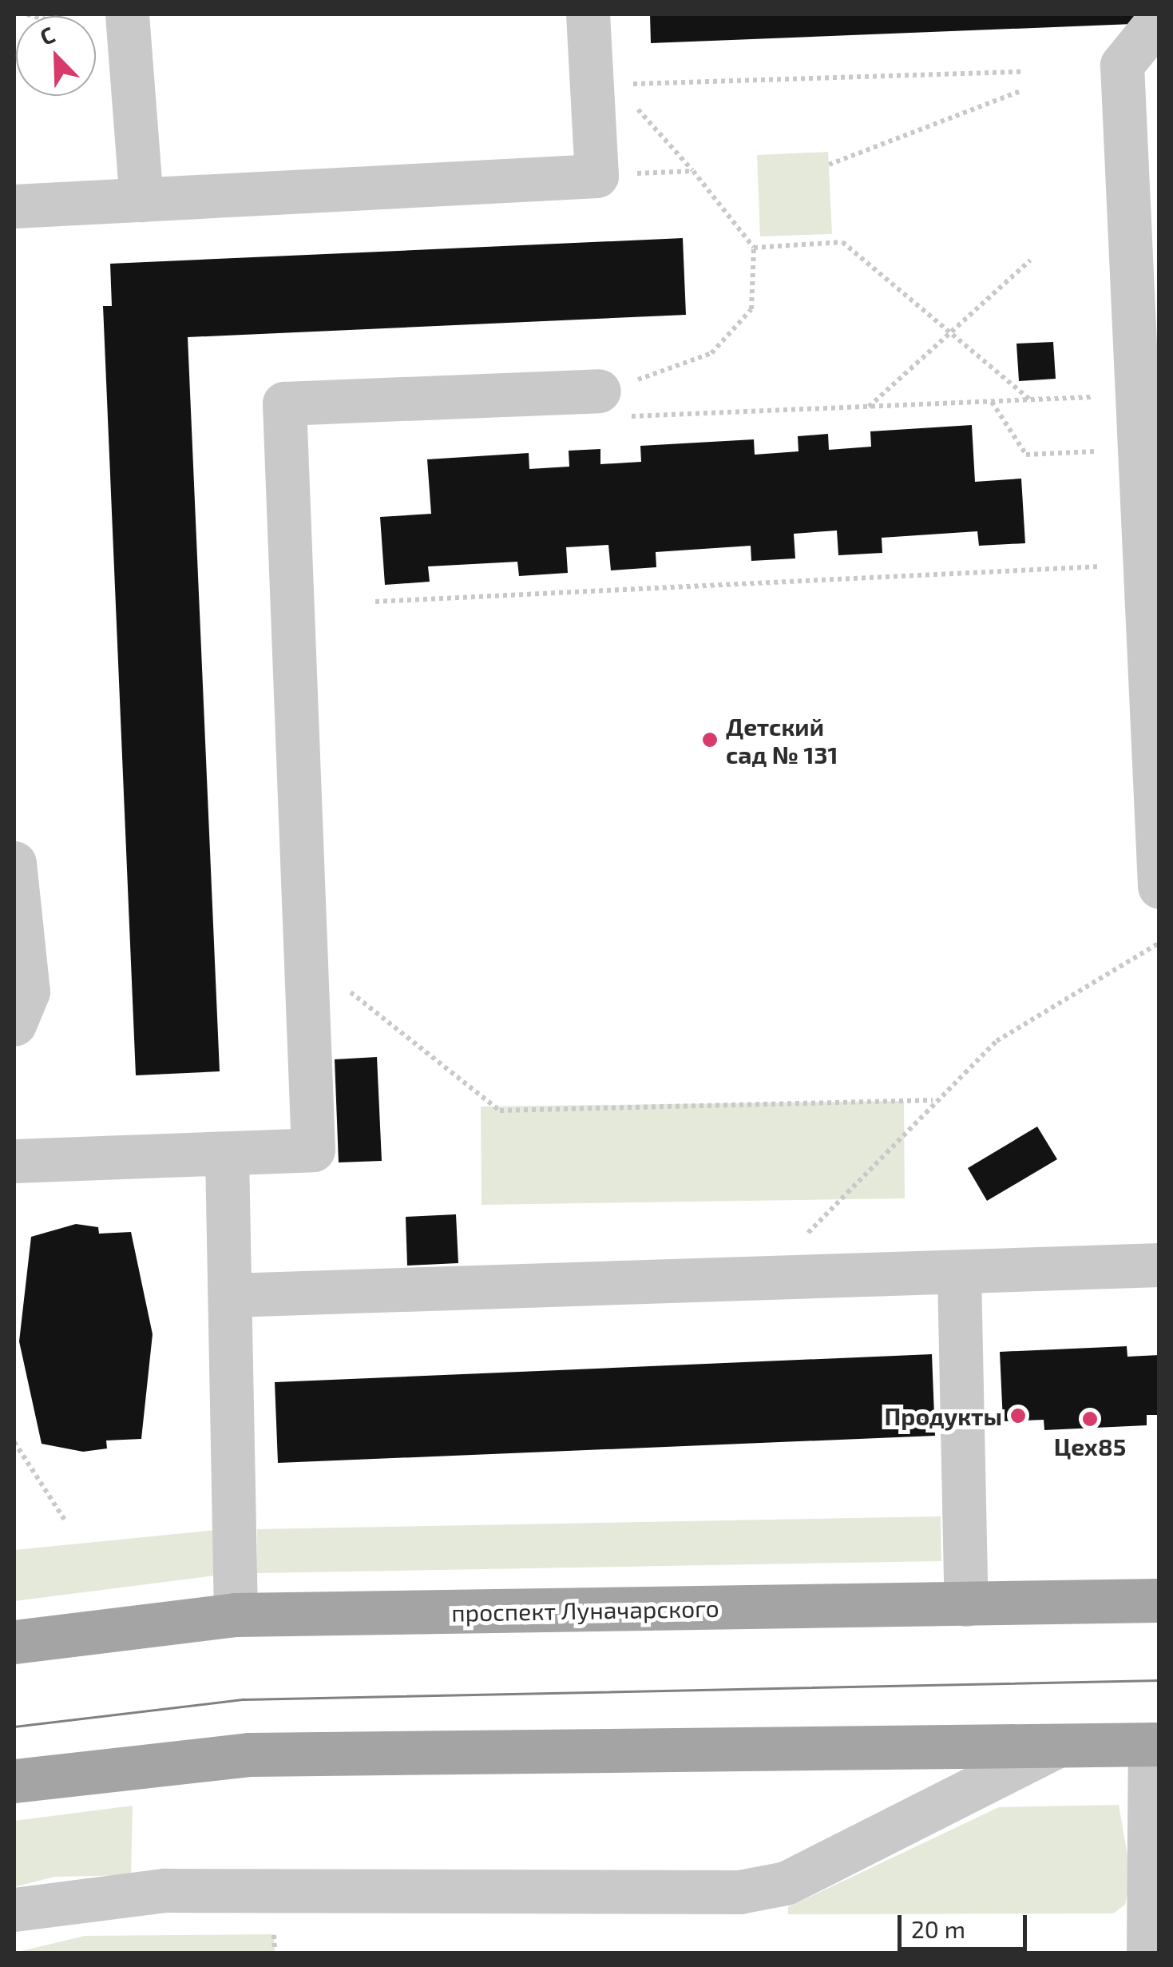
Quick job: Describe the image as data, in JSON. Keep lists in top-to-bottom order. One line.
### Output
{"streets":{"main road":["проспект Луначарского"]},"places":["Детский сад № 131","Продукты","Цех85"],"scale_bar":"20 m","north":"top left"}
